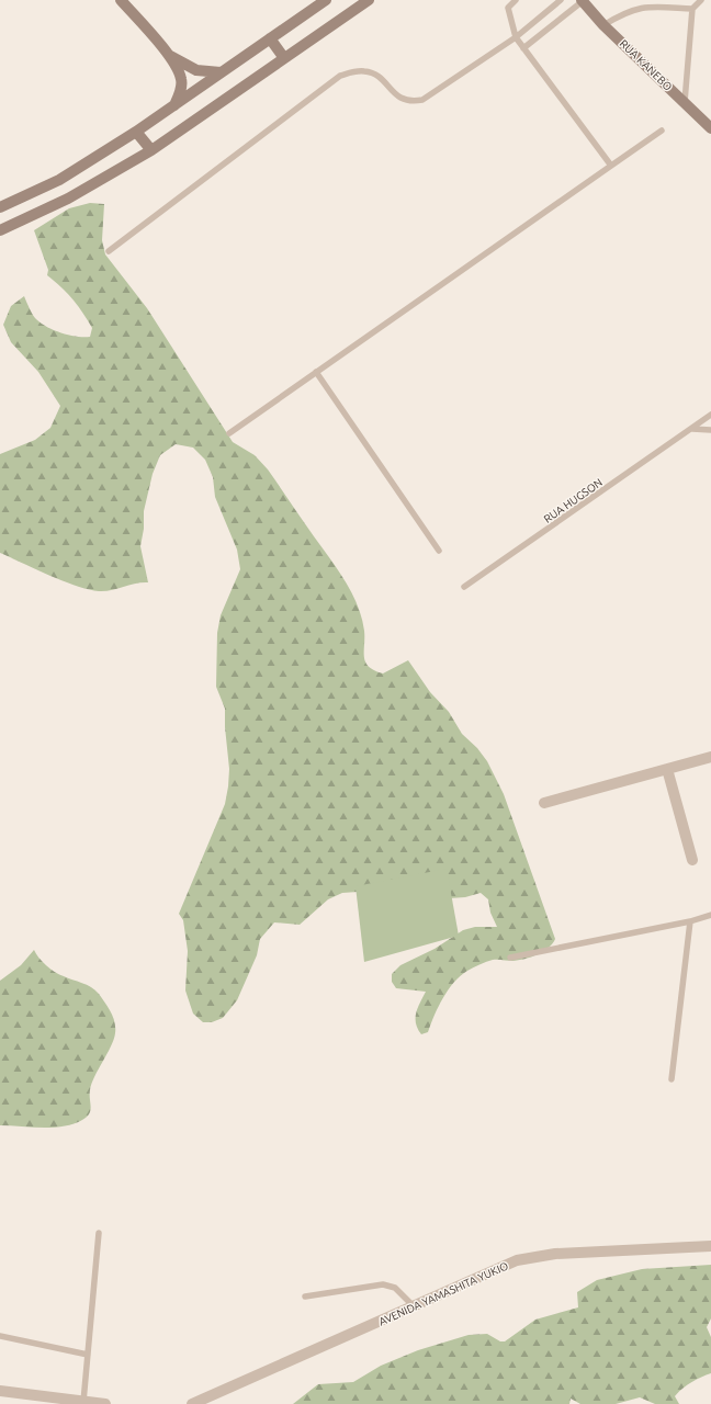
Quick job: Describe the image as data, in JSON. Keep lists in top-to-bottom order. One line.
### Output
{"streets":{"main road":["RUA KANEBO"],"street":["AVENIDA YAMASHITA YUKIO"],"lane":["RUA HUGSON"]}}
